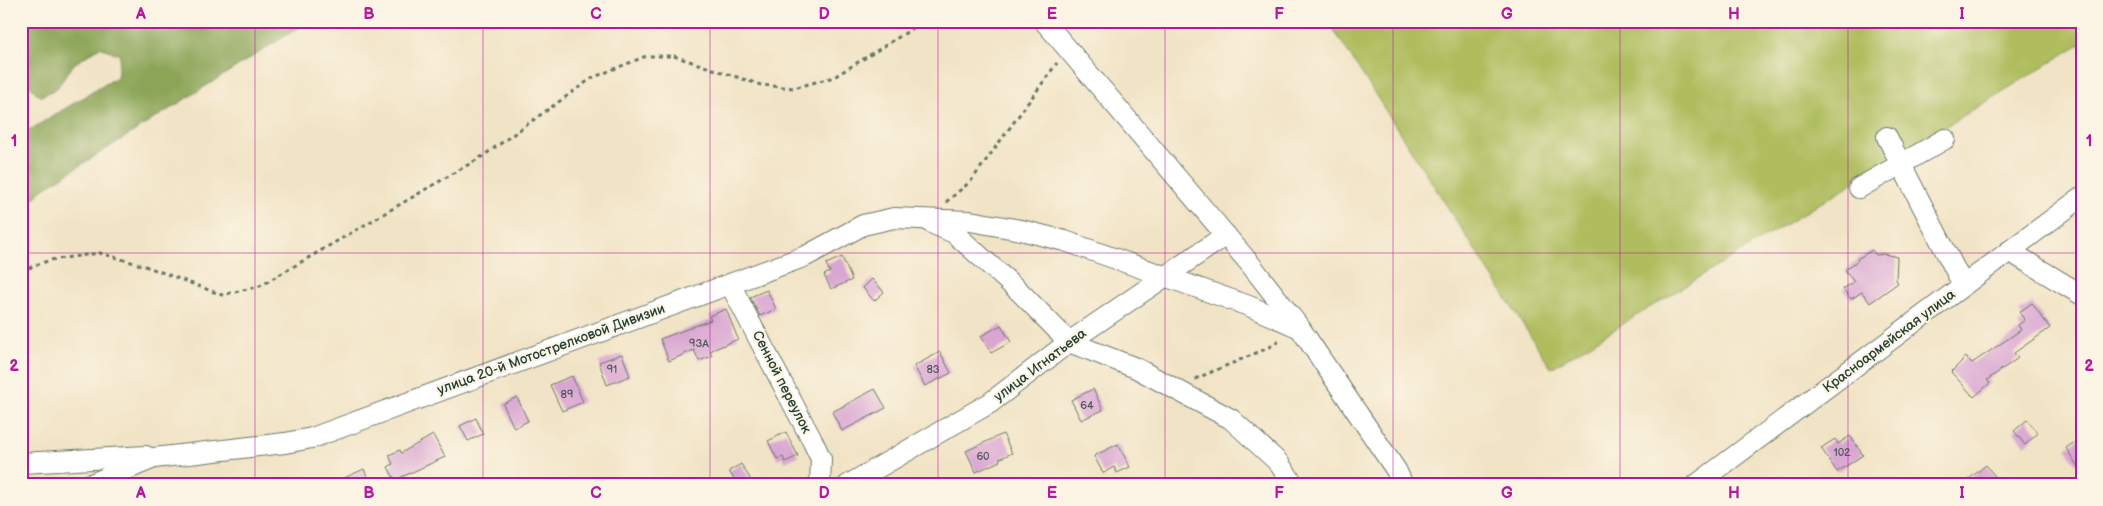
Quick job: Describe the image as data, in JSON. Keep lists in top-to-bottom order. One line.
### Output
{"streets":{"street":["Красноармейская улица","улица 20-й Мотострелковой Дивизии","улица Игнатьева","Сенной переулок"]},"crossings":[["улица 20-й Мотострелковой Дивизии","улица Игнатьева"],["улица 20-й Мотострелковой Дивизии","Сенной переулок"]],"house_numbers":["93А","91","83","89","64","102","60"],"grid":{"columns":["A","B","C","D","E","F","G","H","I"],"rows":["1","2"]}}
